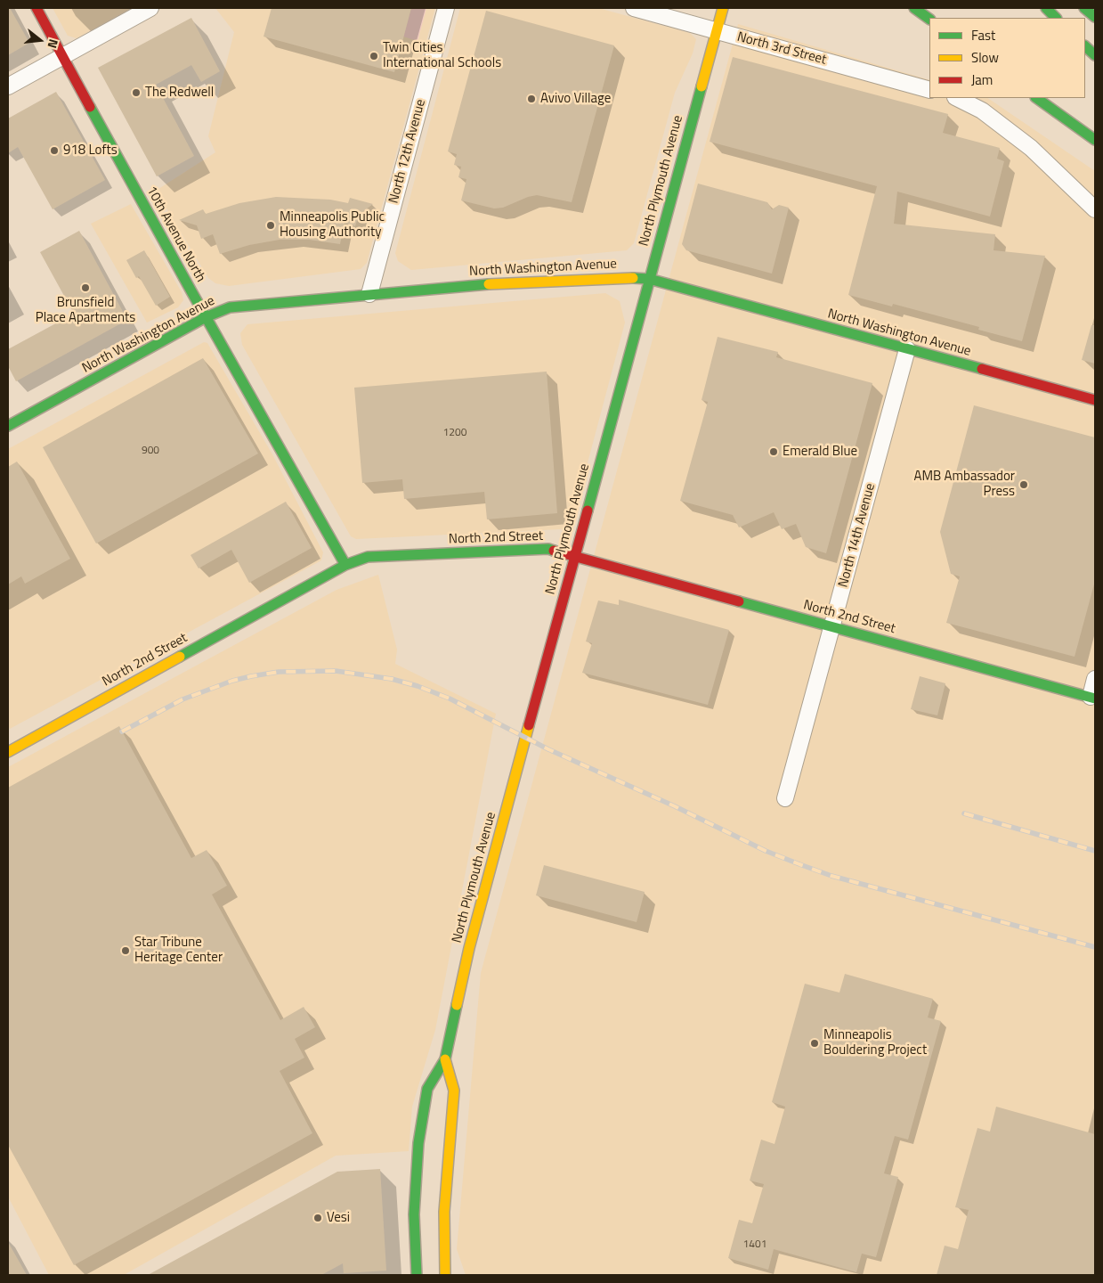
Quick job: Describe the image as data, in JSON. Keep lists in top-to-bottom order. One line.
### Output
{"streets":{"main road":["North Plymouth Avenue","10th Avenue North","North Washington Avenue","North 2nd Street"],"street":["North 3rd Street","North 12th Avenue","North 14th Avenue"]},"crossings":[["North 3rd Street","North Plymouth Avenue"],["North 12th Avenue","North Washington Avenue"],["North Plymouth Avenue","North Washington Avenue"],["North Plymouth Avenue","North 2nd Street"],["10th Avenue North","North Washington Avenue"],["10th Avenue North","North 2nd Street"],["North Washington Avenue","North 14th Avenue"],["North 14th Avenue","North 2nd Street"]],"places":["Twin Cities International Schools","The Redwell","Avivo Village","918 Lofts","Minneapolis Public Housing Authority","Brunsfield Place Apartments","Emerald Blue","AMB Ambassador Press","Star Tribune Heritage Center","Minneapolis Bouldering Project","Vesi"],"house_numbers":["1200","900","1401"],"legend":["Fast","Slow","Jam"],"north":"right"}
